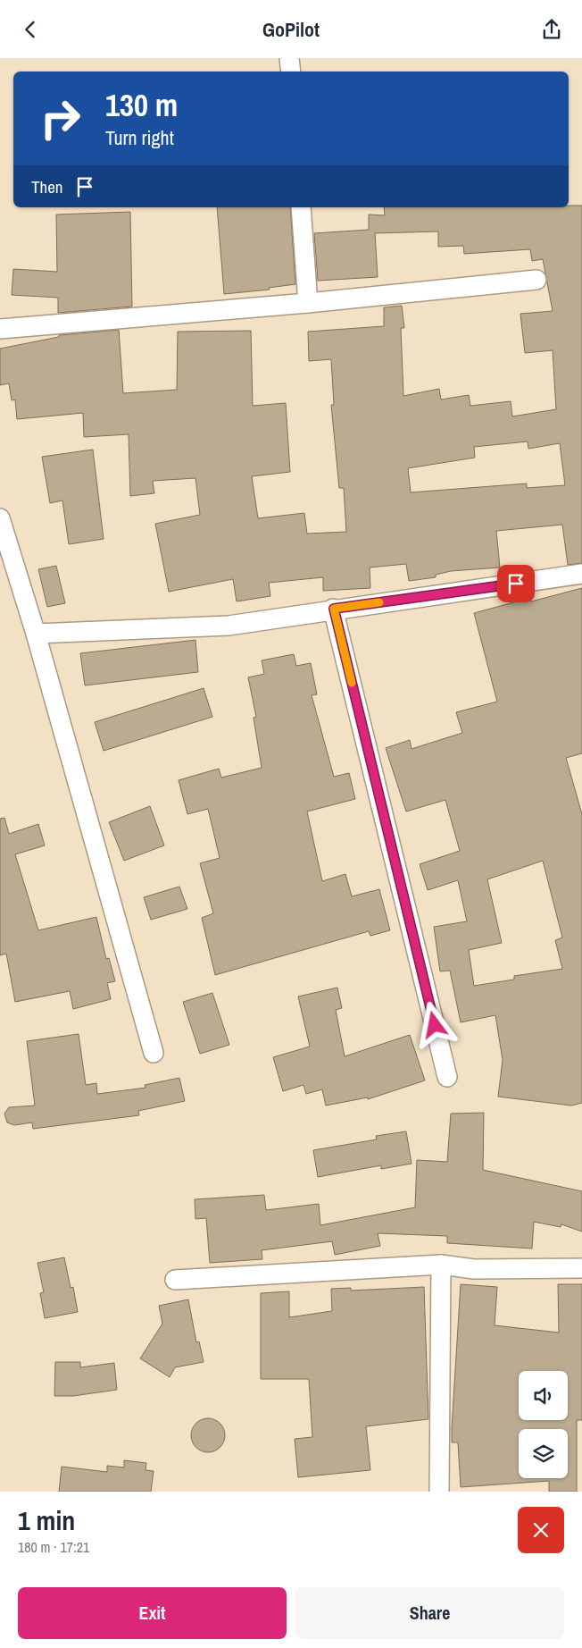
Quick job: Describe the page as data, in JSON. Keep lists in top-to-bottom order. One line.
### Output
{"page":{"header":"GoPilot","turn":["130 m","Turn right"],"then":"Then","heading":["1 min","180 m · 17:21"],"buttons":["Exit","Share"]}}
